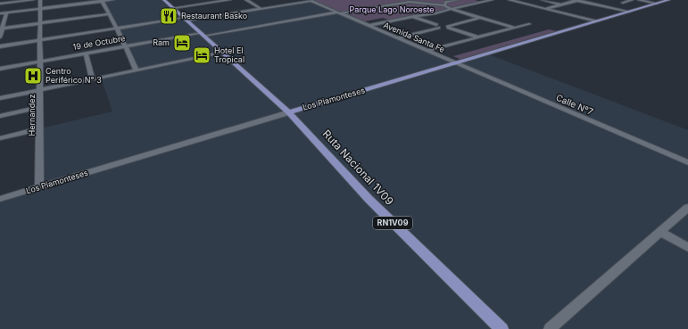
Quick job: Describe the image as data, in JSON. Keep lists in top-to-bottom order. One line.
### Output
{"streets":{"main road":["Los Piamonteses","Ruta Nacional 1V09","RN1V09"],"street":["Avenida Santa Fe","19 de Octubre","Calle Nº7","Hernandez"]},"crossings":[["Avenida Santa Fe","19 de Octubre"],["Avenida Santa Fe","Los Piamonteses"],["Avenida Santa Fe","Calle Nº7"],["19 de Octubre","Hernandez"],["19 de Octubre","RN1V09"],["Los Piamonteses","Calle Nº7"],["Los Piamonteses","Hernandez"],["Los Piamonteses","Ruta Nacional 1V09"],["Los Piamonteses","RN1V09"],["Ruta Nacional 1V09","RN1V09"]],"parks":["Parque Lago Noroeste"],"places":{"restaurant":["Restaurant Basko"],"hotel":["Ram","Hotel El Tropical"],"hospital":["Centro Periférico N° 3"]}}
